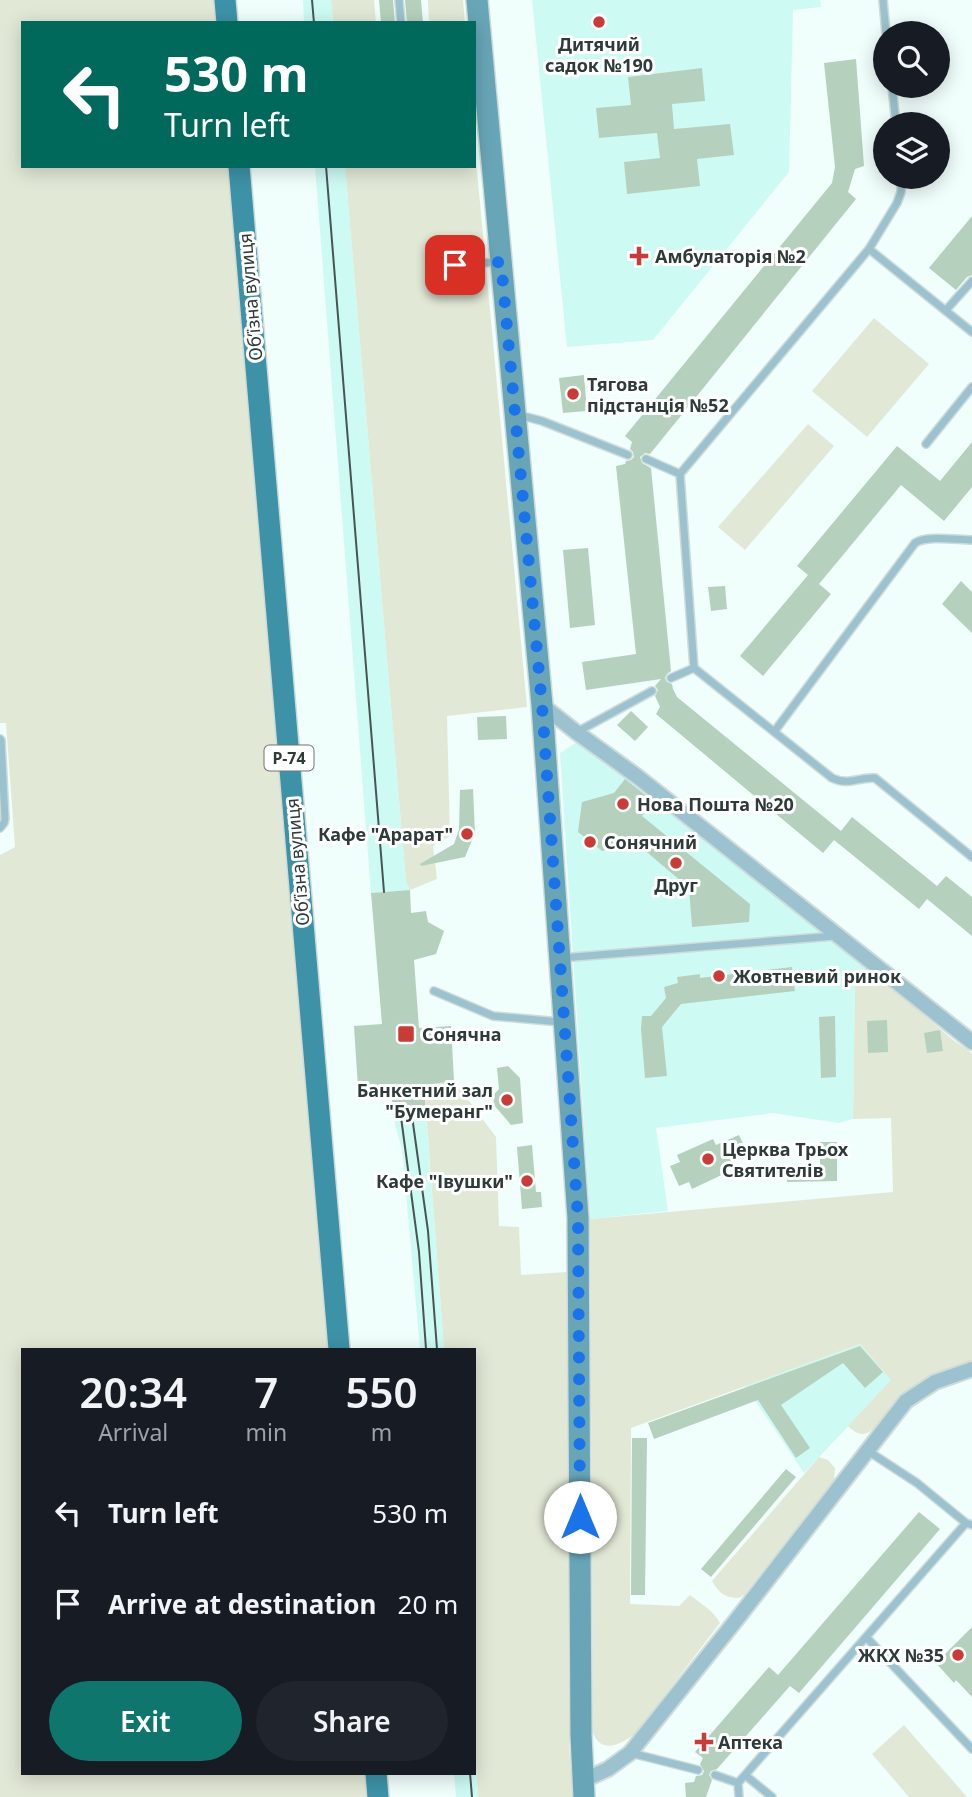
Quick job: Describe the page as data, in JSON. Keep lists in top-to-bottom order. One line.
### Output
{"streets":{"main road":["Обʼїзна вулиця","Р-74"]},"places":{"other":["Дитячий садок №190","Тягова підстанція №52","Нова Пошта №20","Кафе \"Арарат\"","Сонячний","Друг","Жовтневий ринок","Банкетний зал \"Бумеранг\"","Церква Трьох Святителів","Кафе \"Івушки\"","ЖКХ №35"],"health":["Амбулаторія №2","Аптека"],"transit":["Сонячна"]},"page":{"turn":["530 m","Turn left"],"eta":["20:34","Arrival","7","min","550","m"],"list":[{"name":"Turn left","value":"530 m"},{"name":"Arrive at destination","value":"20 m"}],"buttons":["Exit","Share"]}}
